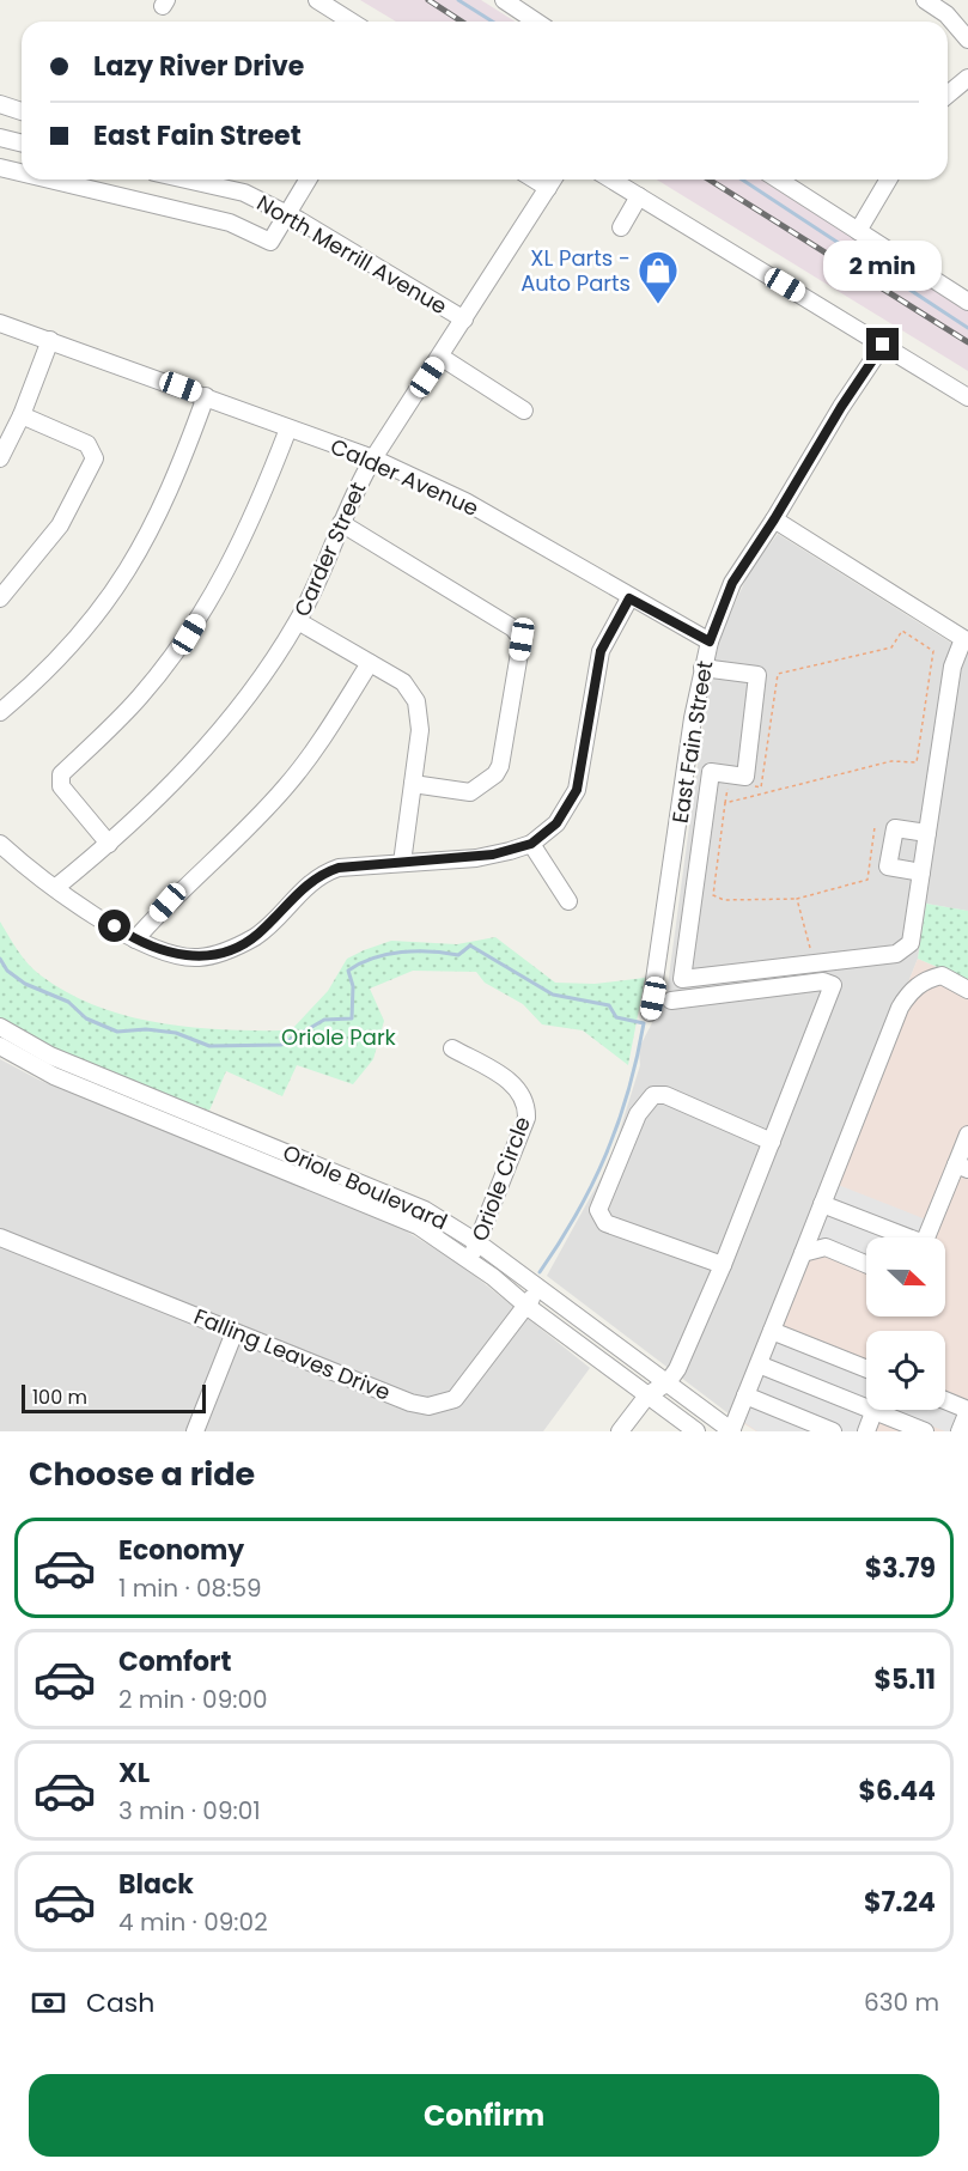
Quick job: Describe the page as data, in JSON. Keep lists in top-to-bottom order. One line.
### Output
{"streets":{"street":["North Merrill Avenue","Calder Avenue","Carder Street","East Fain Street","Oriole Circle","Oriole Boulevard","Falling Leaves Drive"]},"crossings":[["North Merrill Avenue","Carder Street"],["Calder Avenue","Carder Street"],["Calder Avenue","East Fain Street"],["Oriole Circle","Oriole Boulevard"],["Oriole Boulevard","Falling Leaves Drive"]],"parks":["Oriole Park"],"places":{"shop":["XL Parts - Auto Parts"]},"scale_bar":"100 m","north":"right","page":{"banner":["Lazy River Drive","East Fain Street"],"bubble":"2 min","scale":"100 m","heading":"Choose a ride","list":[{"name":"Economy","note":"1 min · 08:59","value":"$3.79"},{"name":"Comfort","note":"2 min · 09:00","value":"$5.11"},{"name":"XL","note":"3 min · 09:01","value":"$6.44"},{"name":"Black","note":"4 min · 09:02","value":"$7.24"}],"pay":["Cash","630 m"],"buttons":"Confirm"}}
